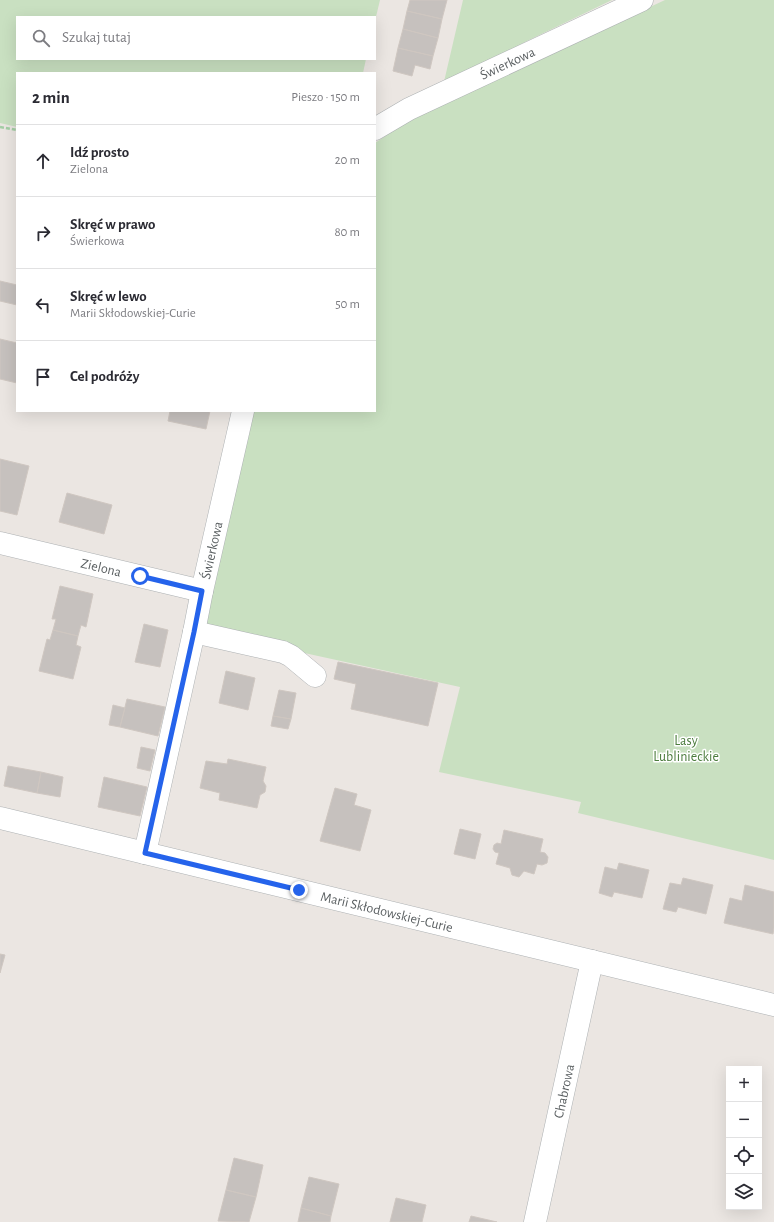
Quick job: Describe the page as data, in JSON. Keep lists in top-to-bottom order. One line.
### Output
{"streets":{"street":["Świerkowa","Zielona","Marii Skłodowskiej-Curie","Chabrowa"]},"crossings":[["Świerkowa","Zielona"],["Świerkowa","Marii Skłodowskiej-Curie"],["Marii Skłodowskiej-Curie","Chabrowa"]],"parks":["Lasy Lublinieckie"],"page":{"search":"Szukaj tutaj","heading":["2 min","Pieszo · 150 m"],"list":[["Idź prosto","Zielona","20 m"],["Skręć w prawo","Świerkowa","80 m"],["Skręć w lewo","Marii Skłodowskiej-Curie","50 m"],"Cel podróży"],"map_buttons":["+","−"]}}
